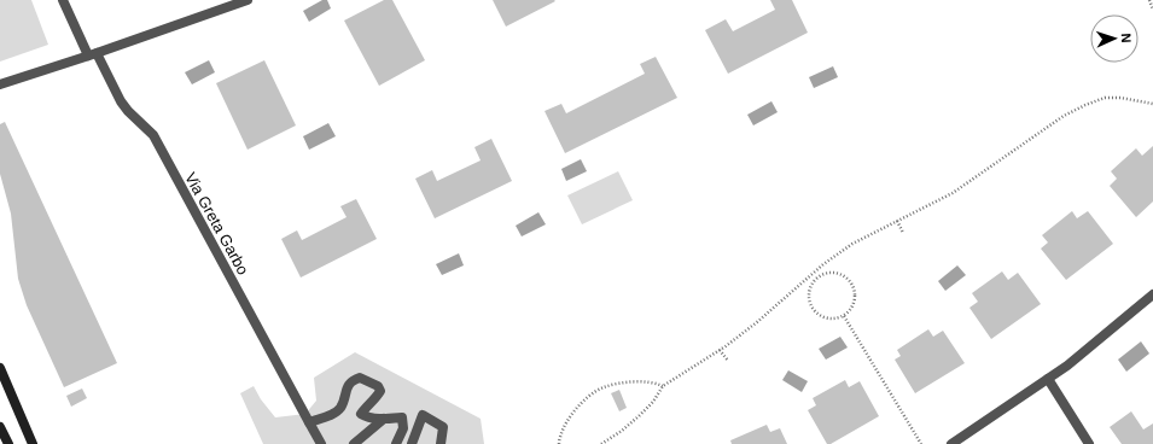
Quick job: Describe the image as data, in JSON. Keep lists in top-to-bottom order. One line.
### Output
{"streets":{"street":["Via Greta Garbo"]},"north":"right"}
